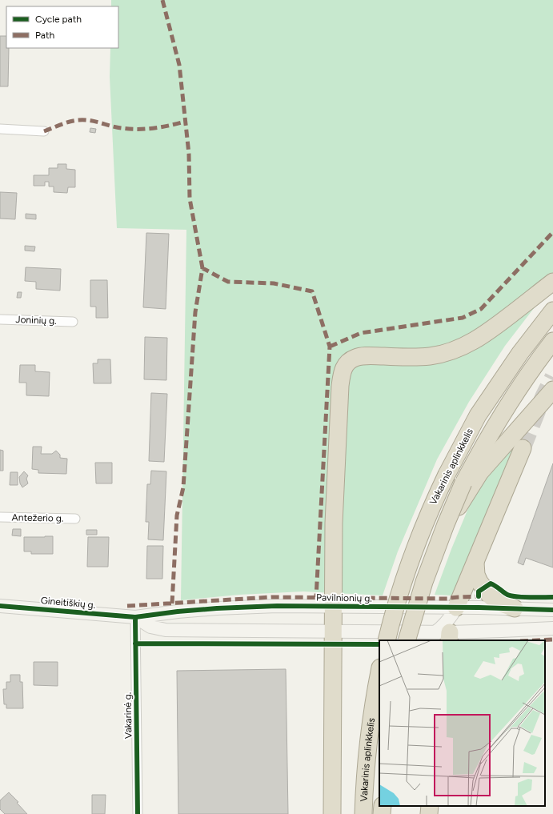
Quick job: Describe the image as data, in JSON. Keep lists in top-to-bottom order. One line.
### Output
{"streets":{"highway":["Vakarinis aplinkkelis"],"street":["Joninių g.","Antežerio g.","Pavilnionių g.","Gineitiškių g.","Vakarinė g."]},"crossings":[["Pavilnionių g.","Gineitiškių g."],["Pavilnionių g.","Vakarinė g."],["Gineitiškių g.","Vakarinė g."]],"legend":["Cycle path","Path"]}
